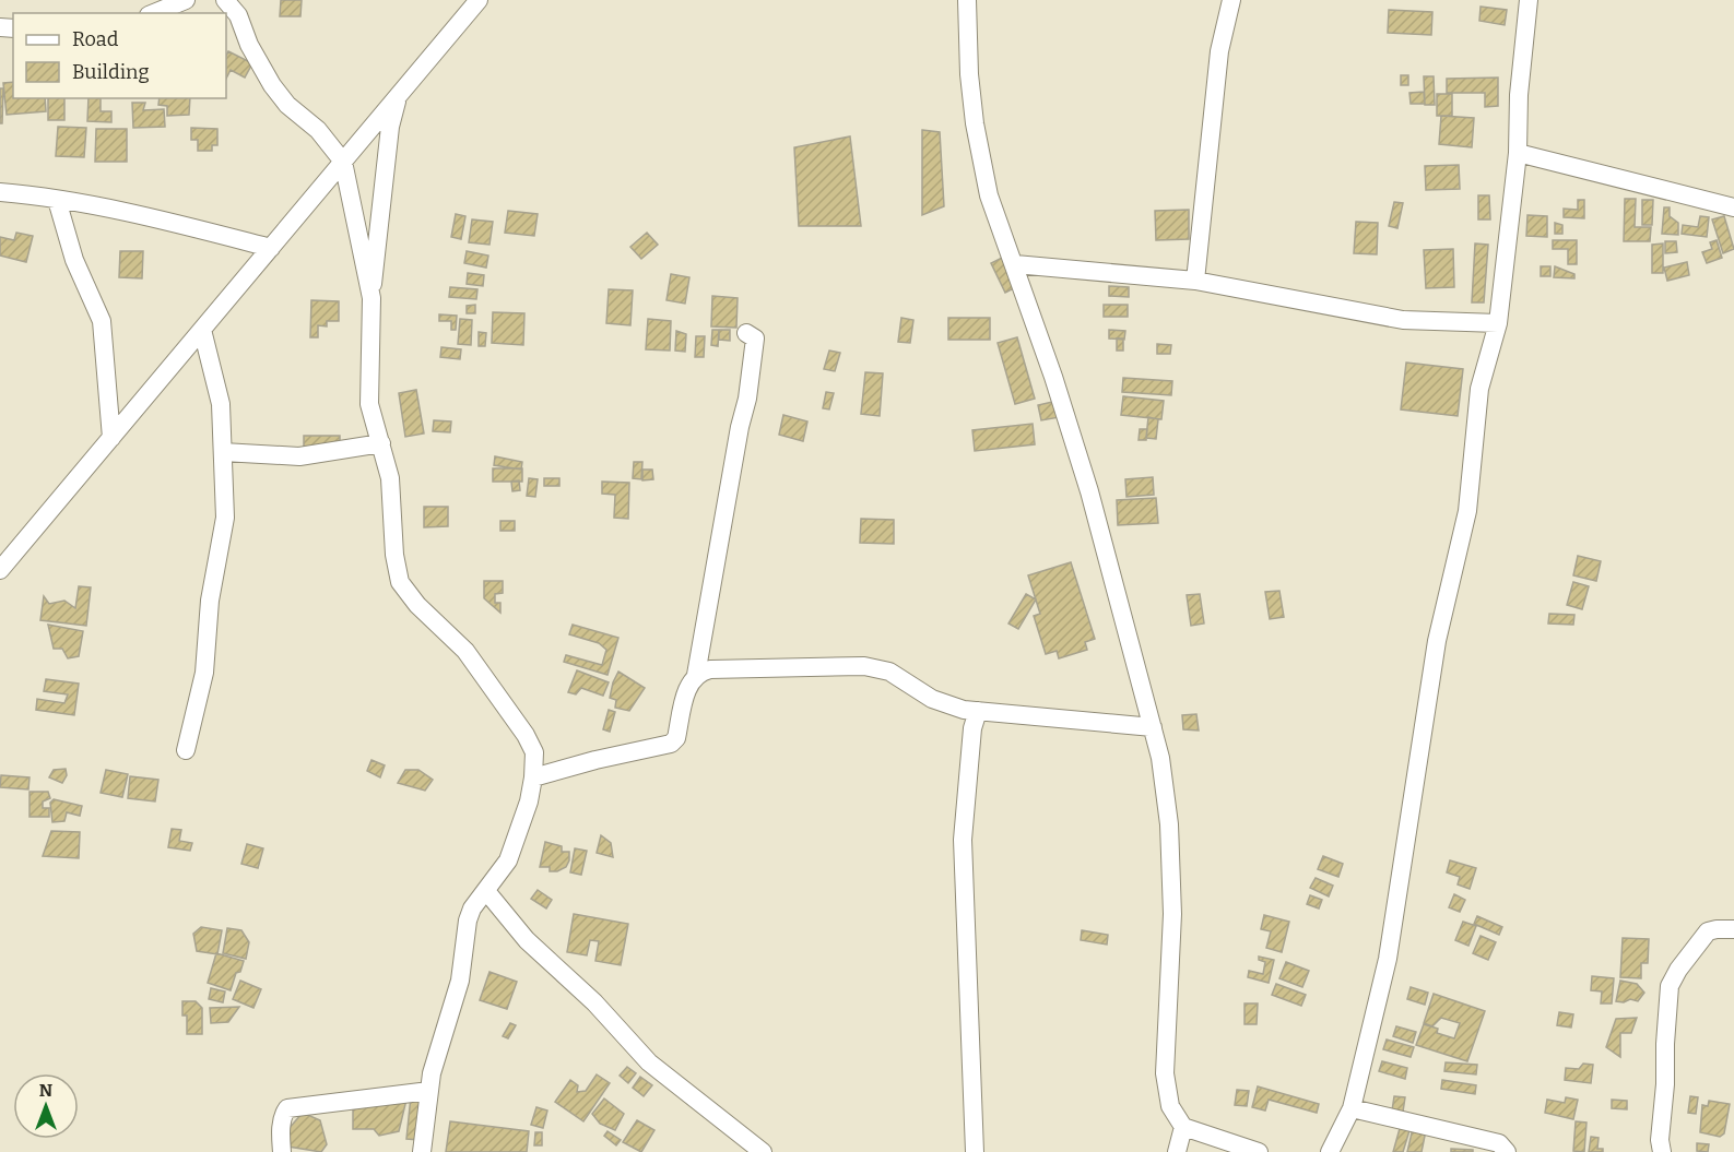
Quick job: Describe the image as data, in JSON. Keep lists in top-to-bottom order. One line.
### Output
{"legend":["Road","Building"],"north":"top"}
